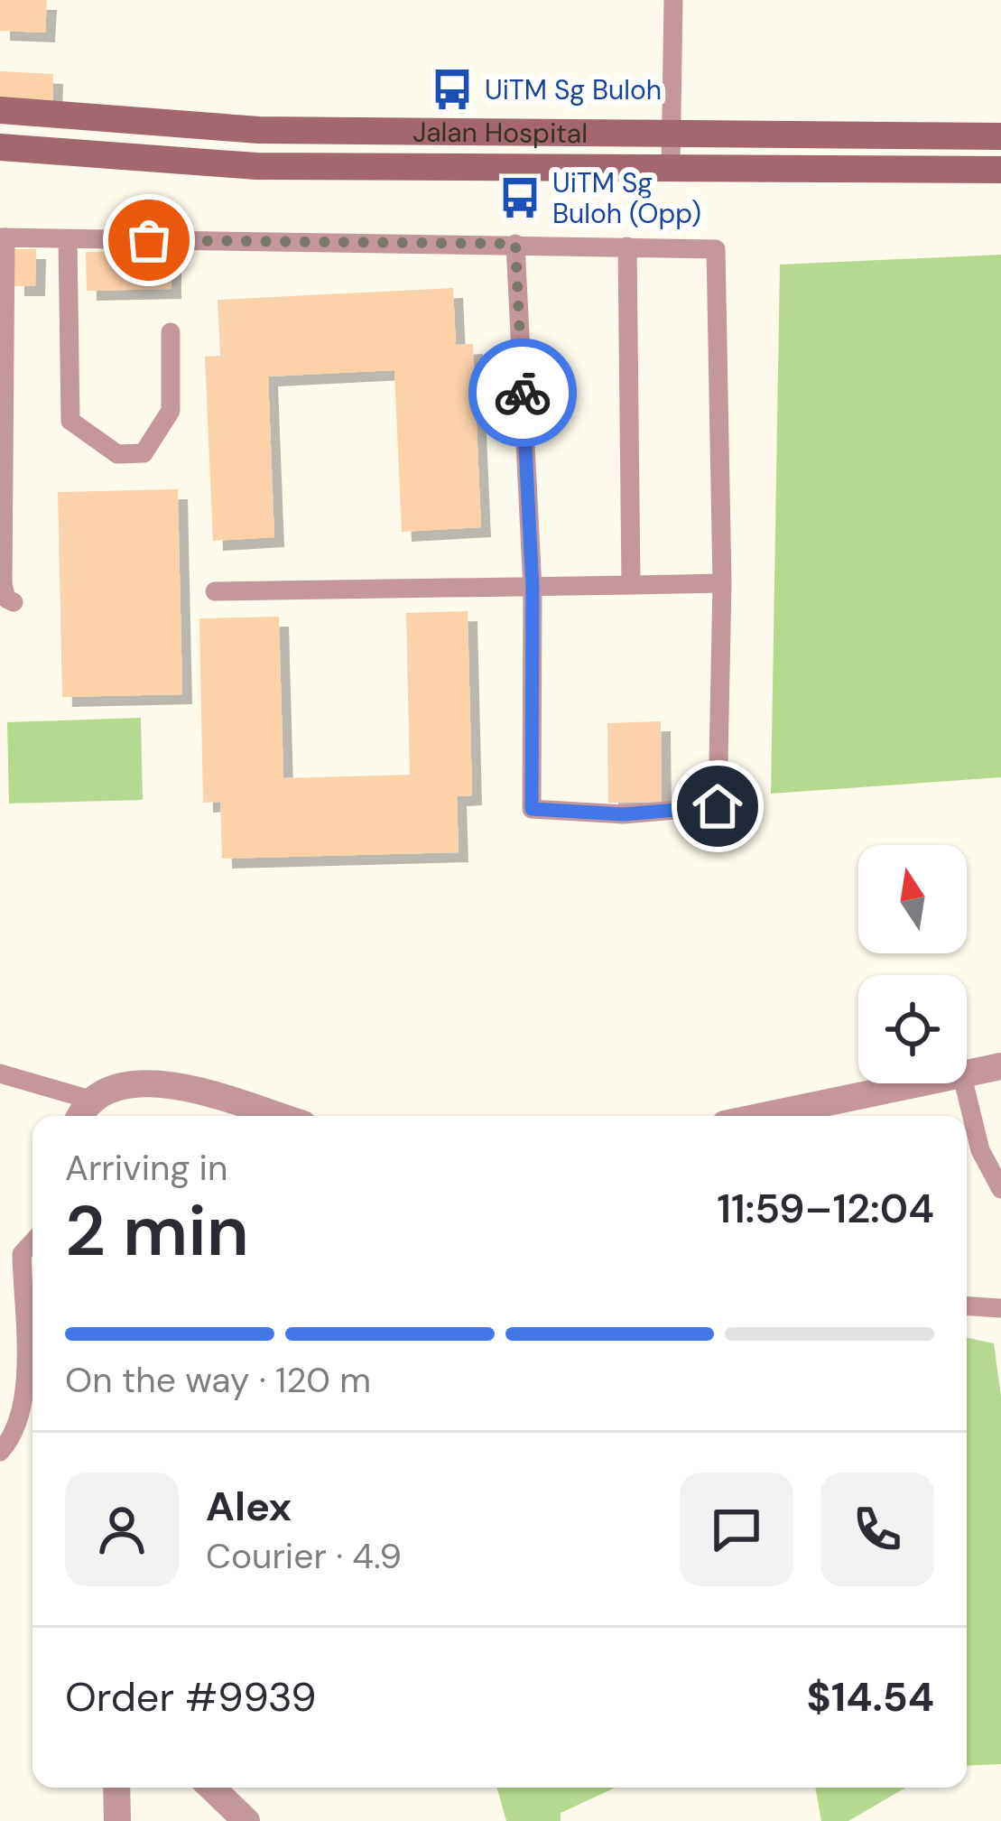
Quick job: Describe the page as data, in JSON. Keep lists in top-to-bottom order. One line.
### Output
{"streets":{"main road":["Jalan Hospital"]},"places":{"bus stop":["UiTM Sg Buloh","UiTM Sg Buloh (Opp)"]},"north":"top","page":{"heading":["2 min","Arriving in","11:59–12:04"],"panel":["Alex","Courier · 4.9","Order #9939","$14.54"],"bar":"On the way · 120 m"}}
